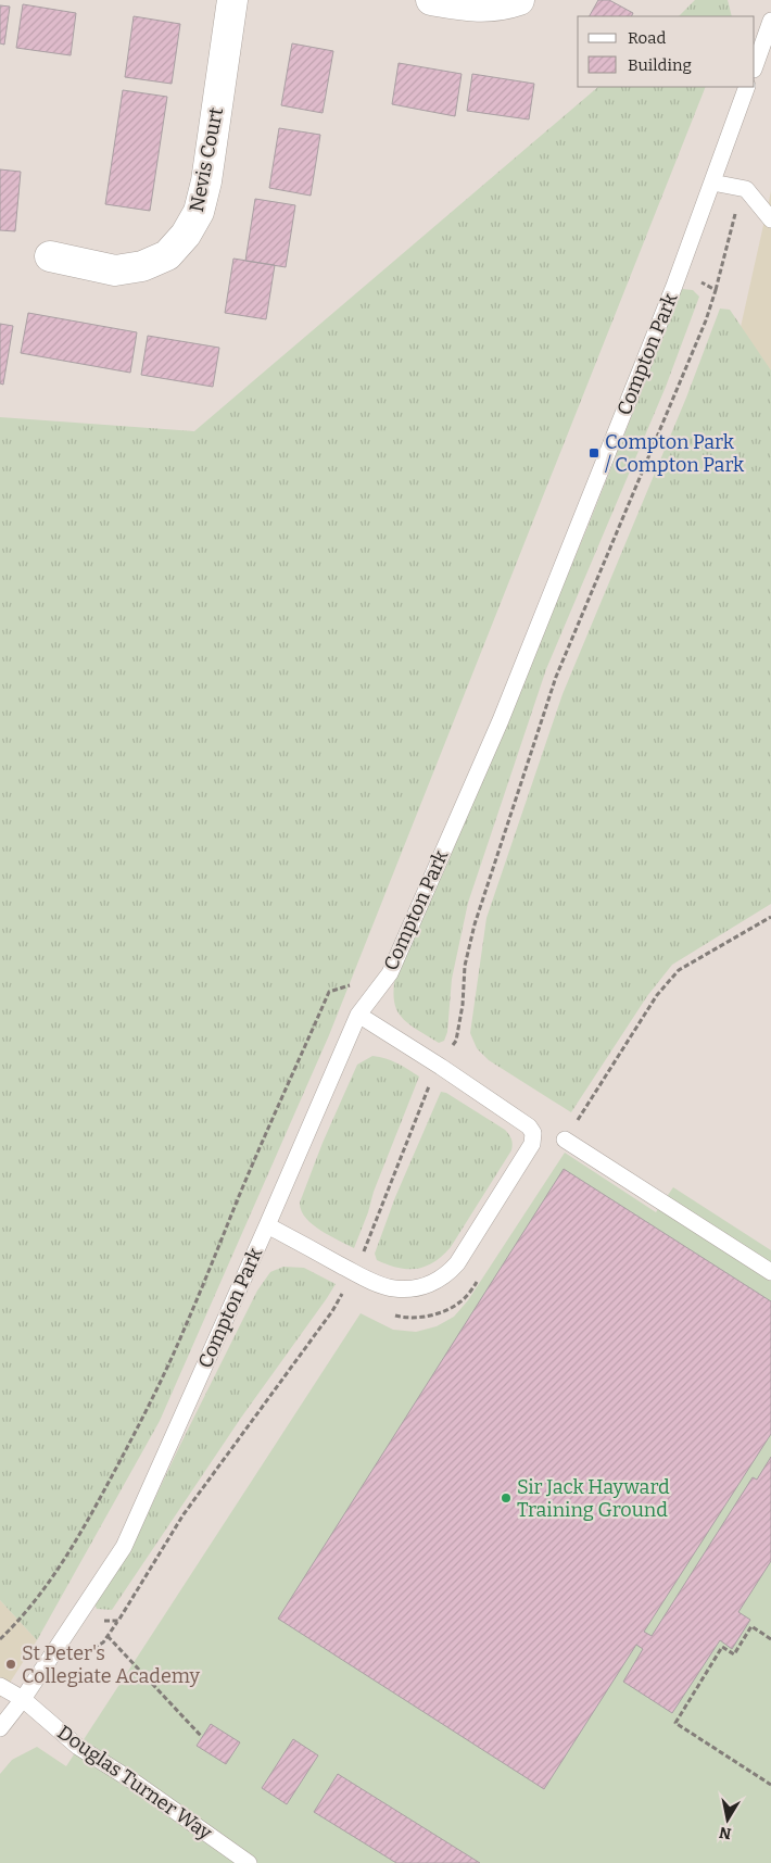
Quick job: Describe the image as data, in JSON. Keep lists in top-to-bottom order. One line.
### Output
{"streets":{"street":["Nevis Court"],"lane":["Compton Park","Douglas Turner Way"]},"crossings":[["Compton Park","Douglas Turner Way"]],"places":{"transit":["Compton Park / Compton Park"],"other":["Sir Jack Hayward Training Ground","St Peter's Collegiate Academy"]},"legend":["Road","Building"],"north":"bottom"}
